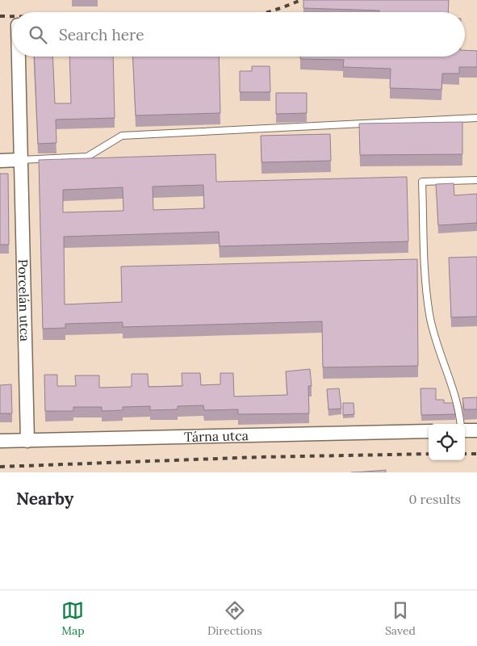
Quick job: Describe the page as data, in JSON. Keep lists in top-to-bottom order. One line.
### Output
{"streets":{"street":["Porcelán utca","Tárna utca"]},"crossings":[["Porcelán utca","Tárna utca"]],"page":{"search":"Search here","heading":["Nearby","0 results"],"nav":["Map","Directions","Saved"]}}
